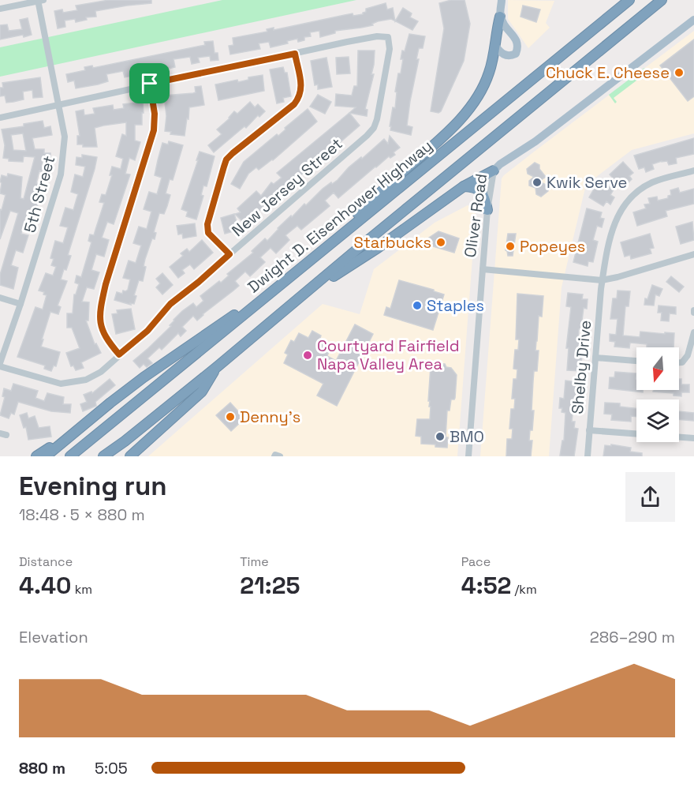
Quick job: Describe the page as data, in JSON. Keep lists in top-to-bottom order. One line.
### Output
{"streets":{"highway":["Dwight D. Eisenhower Highway"],"main road":["Oliver Road"],"street":["New Jersey Street","5th Street","Shelby Drive"]},"crossings":[["New Jersey Street","5th Street"]],"places":["Chuck E. Cheese","Kwik Serve","Starbucks","Popeyes","Staples","Courtyard Fairfield Napa Valley Area","Denny's","BMO"],"north":"bottom","page":{"heading":["Evening run","18:48 · 5 × 880 m"],"stats":[["Distance","4.40 km"],["Time","21:25"],["Pace","4:52 /km"]],"chart":["Elevation","286–290 m"],"list":[{"name":"880 m","note":"5:05"}]}}
